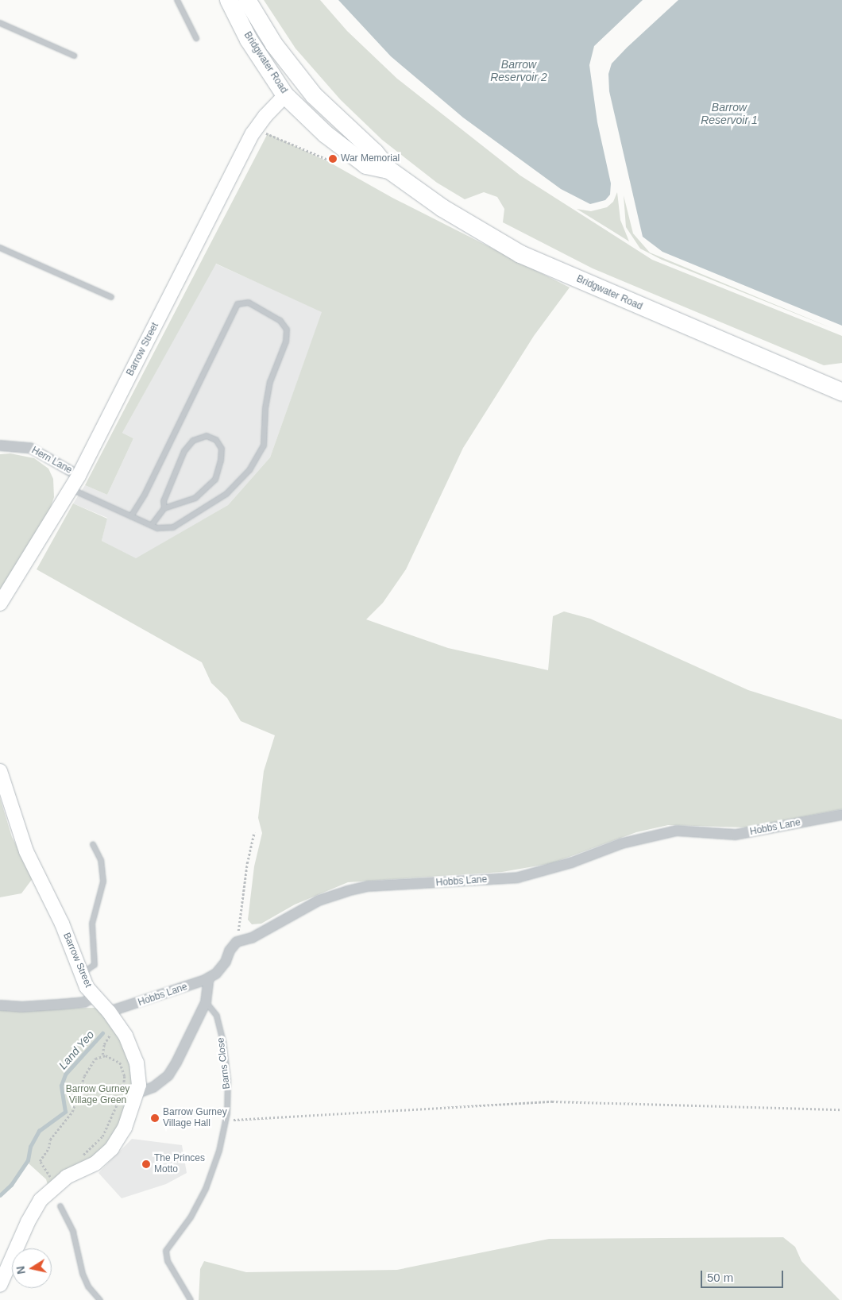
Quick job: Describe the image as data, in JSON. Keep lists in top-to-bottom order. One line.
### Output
{"streets":{"highway":["Bridgwater Road"],"main road":["Barrow Street"],"street":["Hern Lane","Hobbs Lane"],"lane":["Barns Close"]},"crossings":[["Bridgwater Road","Barrow Street"],["Barrow Street","Hern Lane"],["Barrow Street","Hobbs Lane"]],"water":["Barrow Reservoir 2","Barrow Reservoir 1","Land Yeo"],"parks":["Barrow Gurney Village Green"],"places":["War Memorial","Barrow Gurney Village Hall","The Princes Motto"],"scale_bar":"50 m","north":"left"}
